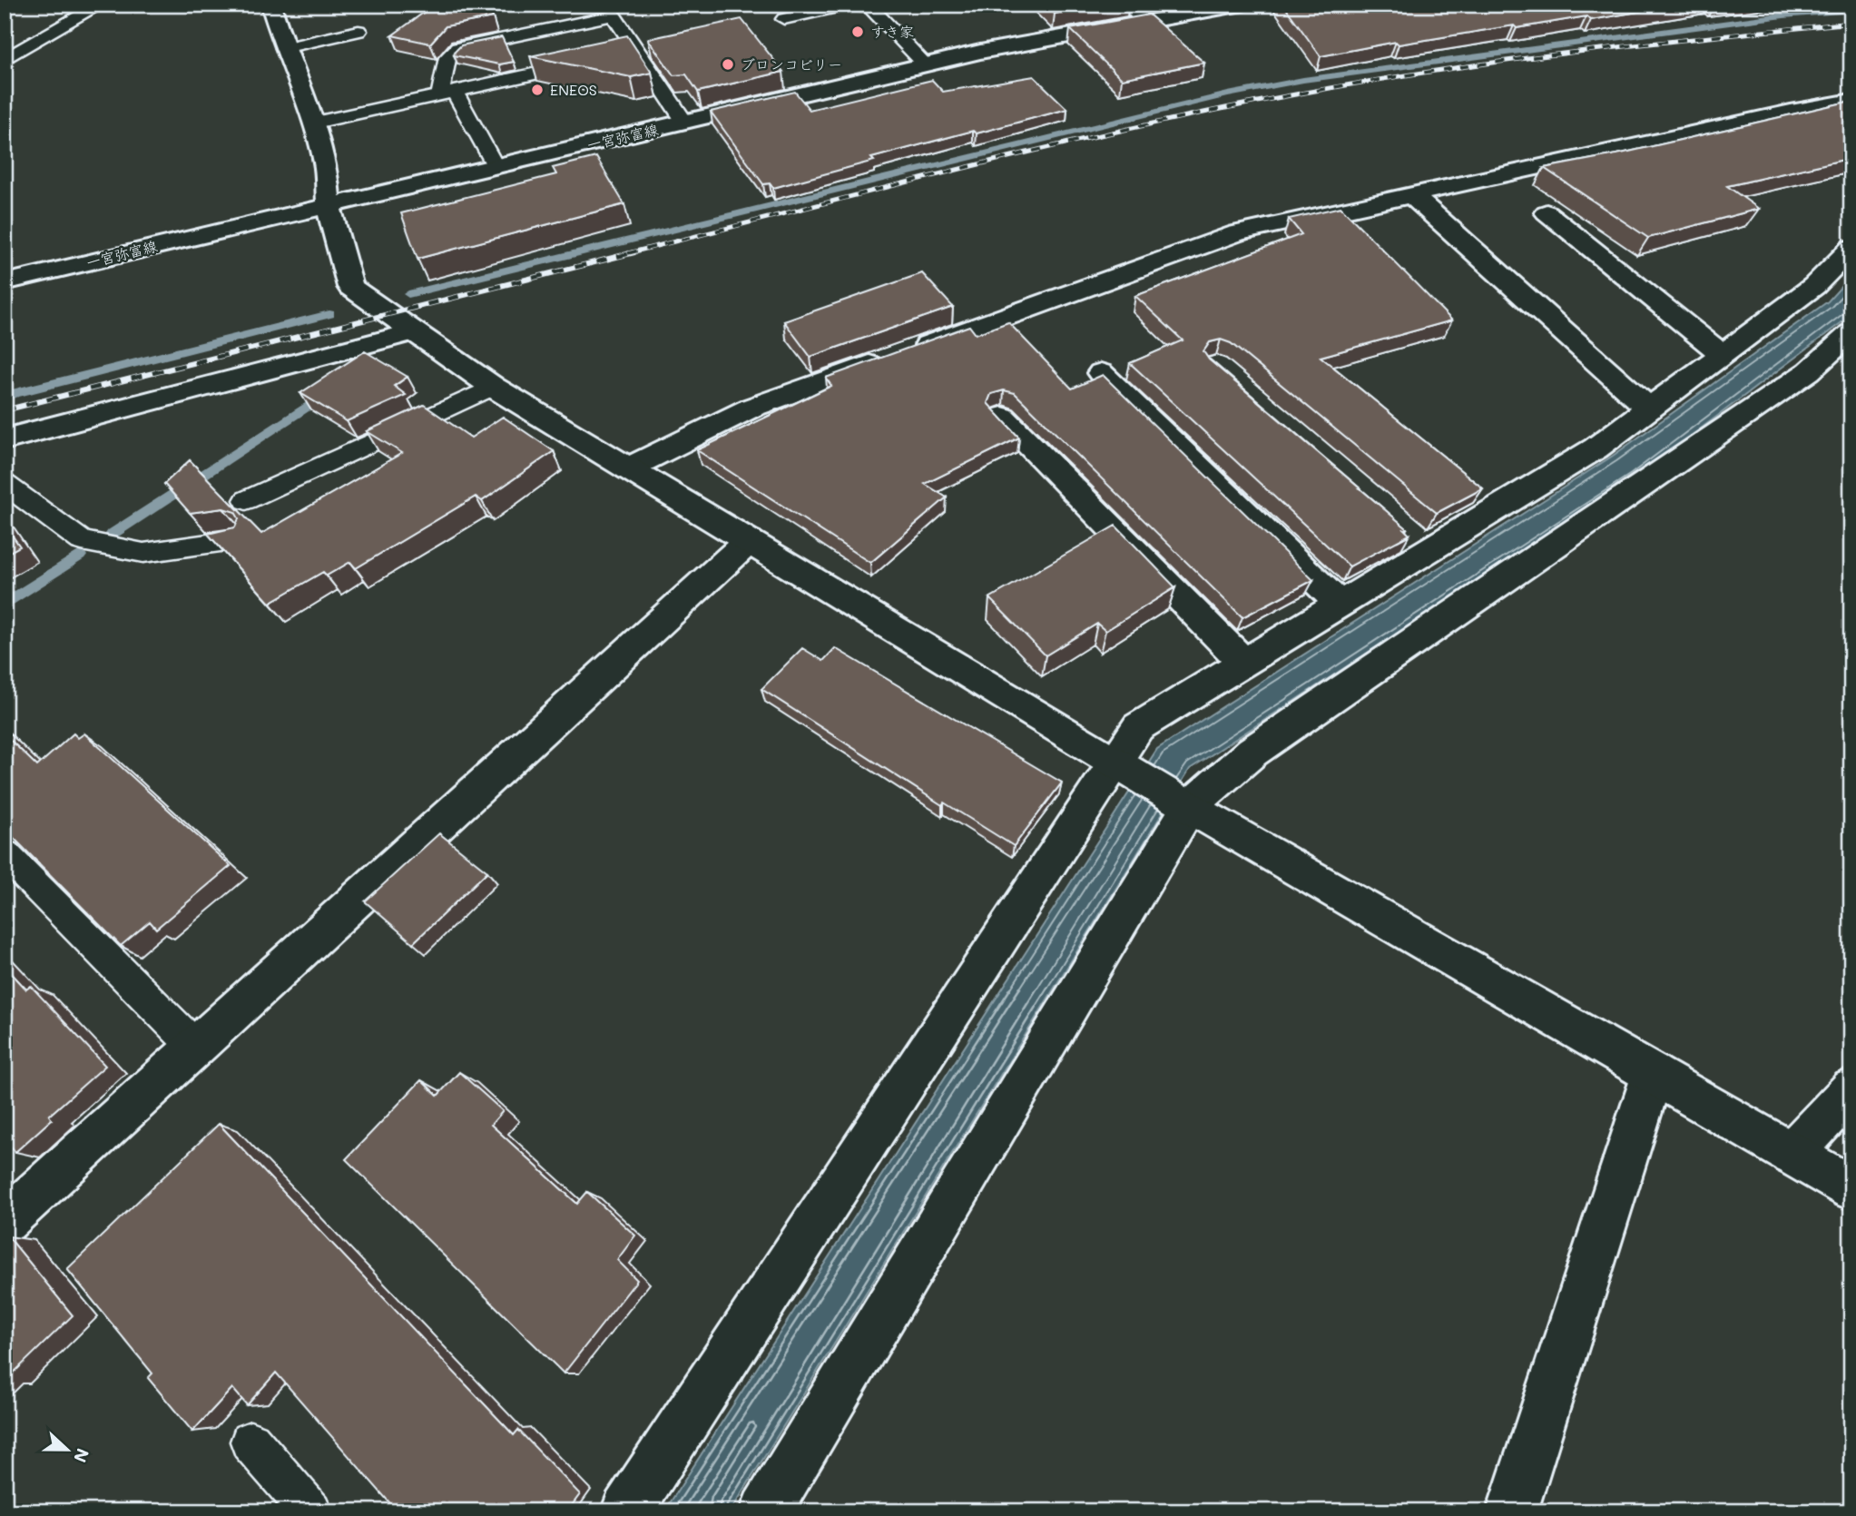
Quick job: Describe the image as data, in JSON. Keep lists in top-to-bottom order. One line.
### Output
{"streets":{"street":["一宮弥富線"]},"places":["すき家","ブロンコビリー","ENEOS"],"north":"right"}
